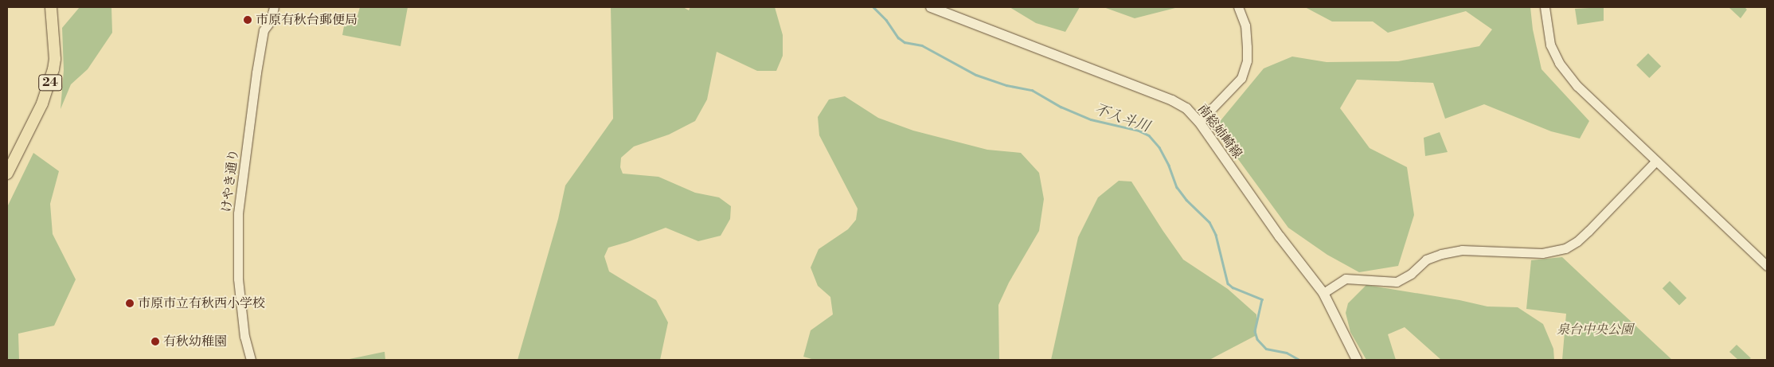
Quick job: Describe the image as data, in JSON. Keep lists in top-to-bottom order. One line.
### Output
{"streets":{"main road":["24","南総姉崎線"],"street":["けやき通り"]},"water":["不入斗川"],"parks":["泉台中央公園"],"places":["市原有秋台郵便局","市原市立有秋西小学校","有秋幼稚園"]}
